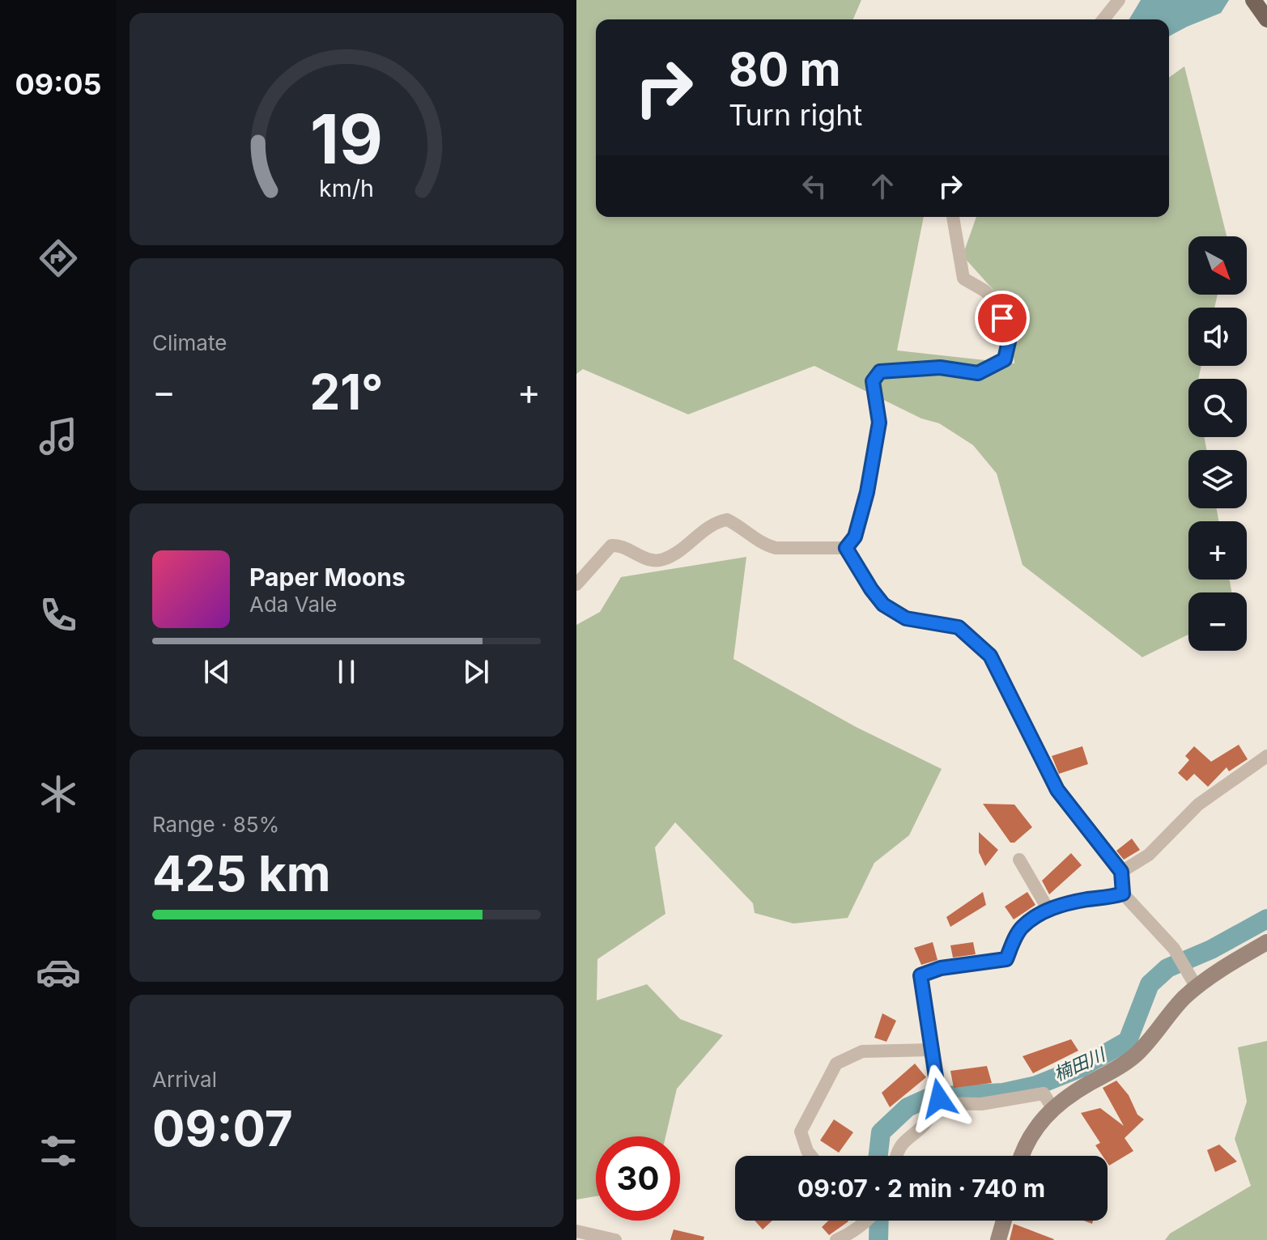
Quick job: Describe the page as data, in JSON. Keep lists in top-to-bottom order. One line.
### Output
{"water":["楠田川"],"north":"bottom right","page":{"tabs":"09:05","turn":["80 m","Turn right"],"map_buttons":["+","−"],"tile":["Climate",["Range · 85%","425 km"],["Arrival","09:07"]],"heat":["−","21°","+"],"song":["Paper Moons","Ada Vale"],"limit":"30","trip":"09:07 · 2 min · 740 m","gauge":["19","km/h"]}}
